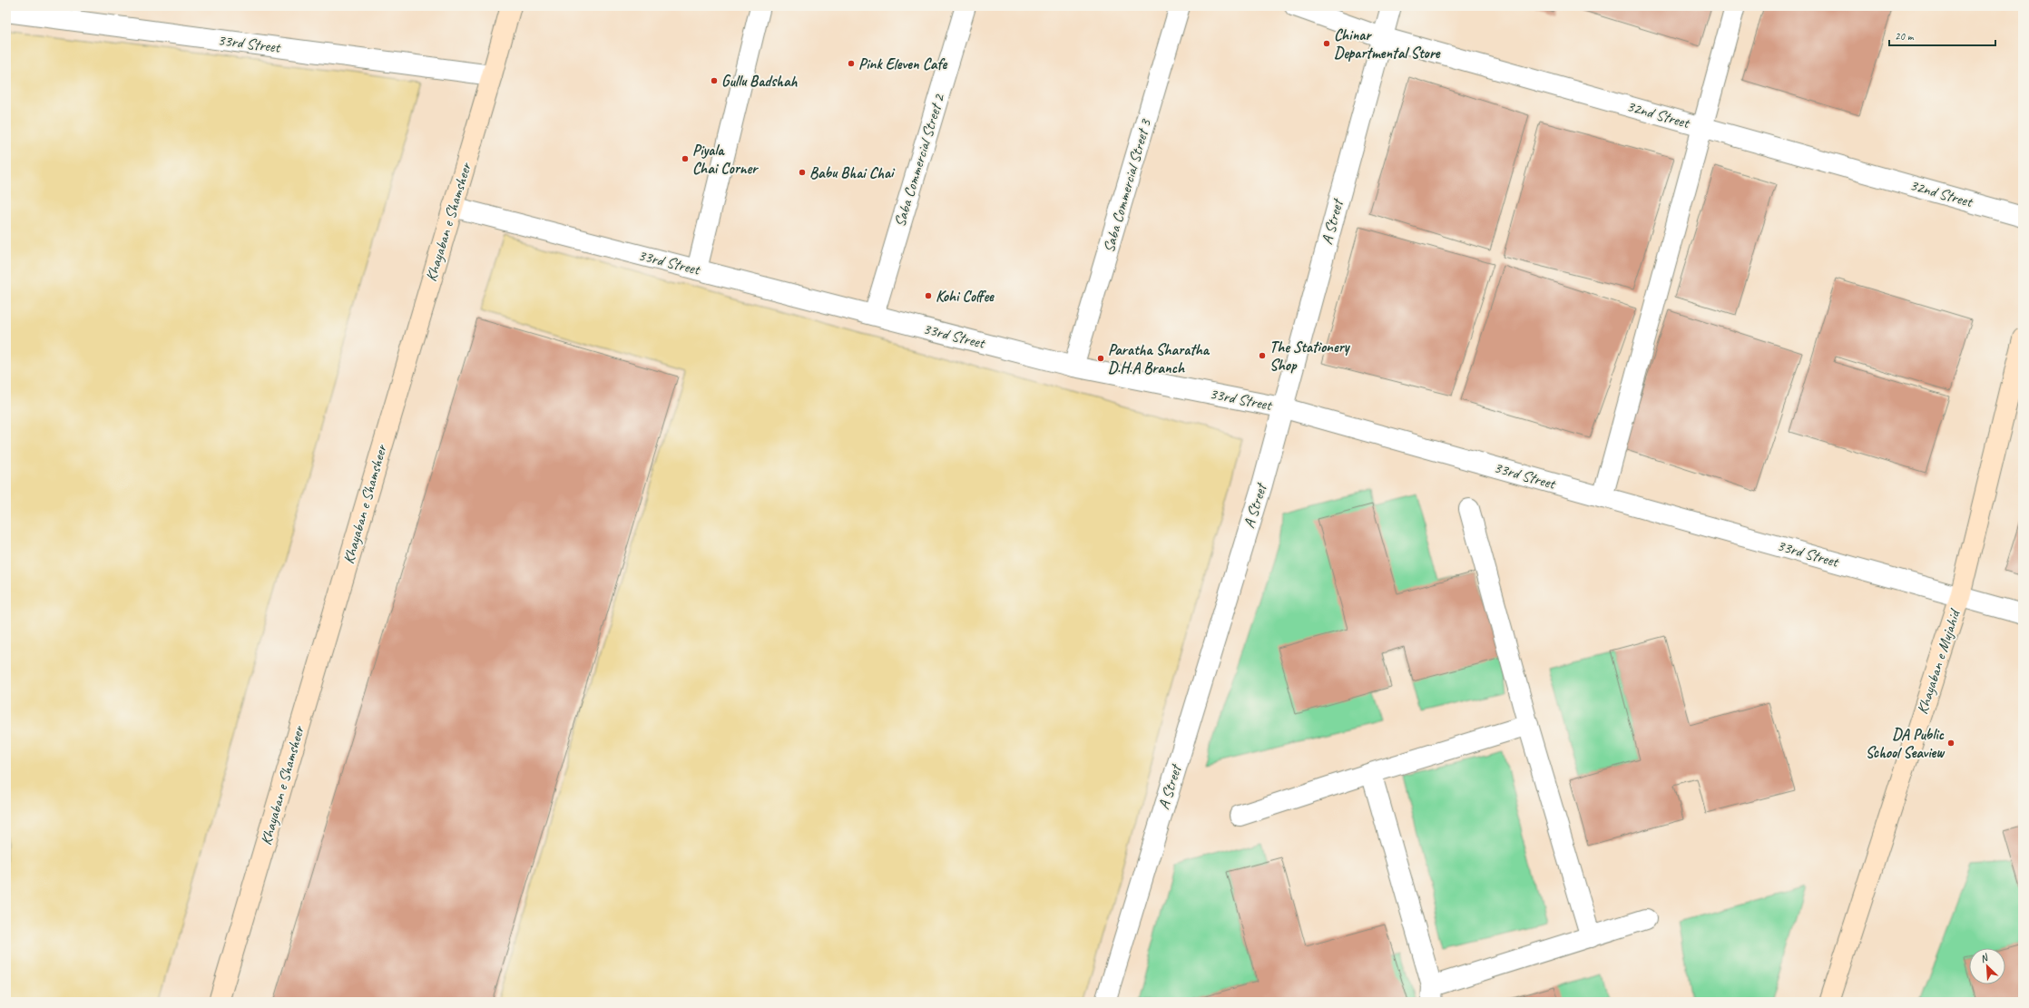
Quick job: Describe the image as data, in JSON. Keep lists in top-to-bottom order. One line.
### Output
{"streets":{"main road":["Khayaban e Shamsheer","Khayaban e Mujahid"],"street":["33rd Street","32nd Street","Saba Commercial Street 2","Saba Commercial Street 3","A Street"]},"crossings":[["33rd Street","Saba Commercial Street 2"],["33rd Street","Saba Commercial Street 3"],["33rd Street","Khayaban e Shamsheer"],["33rd Street","A Street"],["33rd Street","Khayaban e Mujahid"],["32nd Street","A Street"]],"places":["Chinar Departmental Store","Pink Eleven Cafe","Gullu Badshah","Piyala Chai Corner","Babu Bhai Chai","Kohi Coffee","The Stationery Shop","Paratha Sharatha D.H.A Branch","DA Public School Seaview"],"scale_bar":"20 m","north":"top left"}
